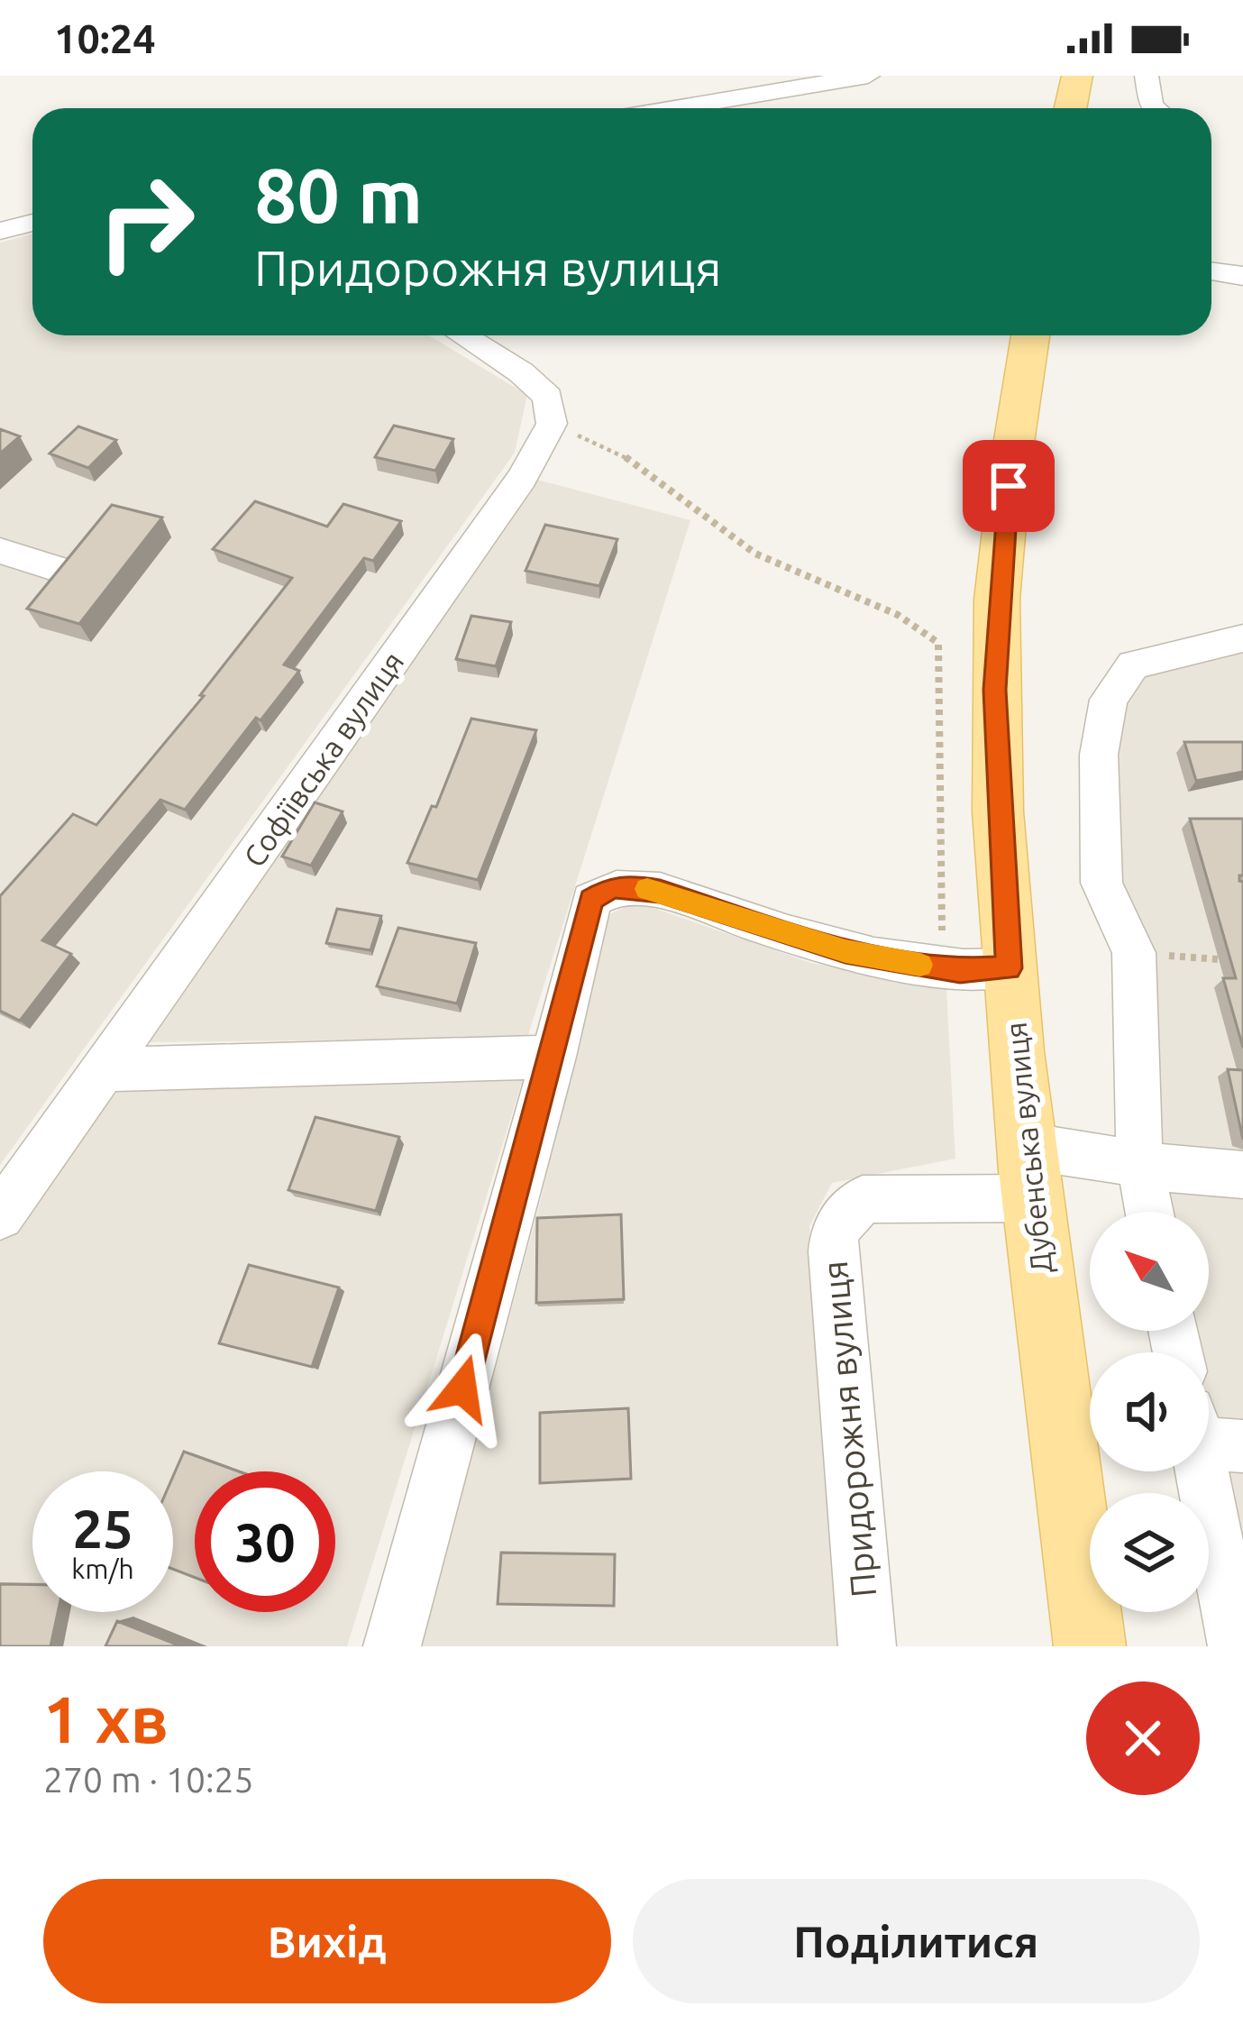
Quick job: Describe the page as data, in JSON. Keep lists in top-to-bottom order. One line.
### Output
{"streets":{"main road":["Дубенська вулиця"],"street":["Софіївська вулиця","Придорожня вулиця"]},"crossings":[["Дубенська вулиця","Придорожня вулиця"]],"north":"top left","page":{"status":"10:24","turn":["80 m","Придорожня вулиця"],"speed":"25 km/h","limit":"30","heading":["1 хв","270 m · 10:25"],"buttons":["Вихід","Поділитися"]}}
